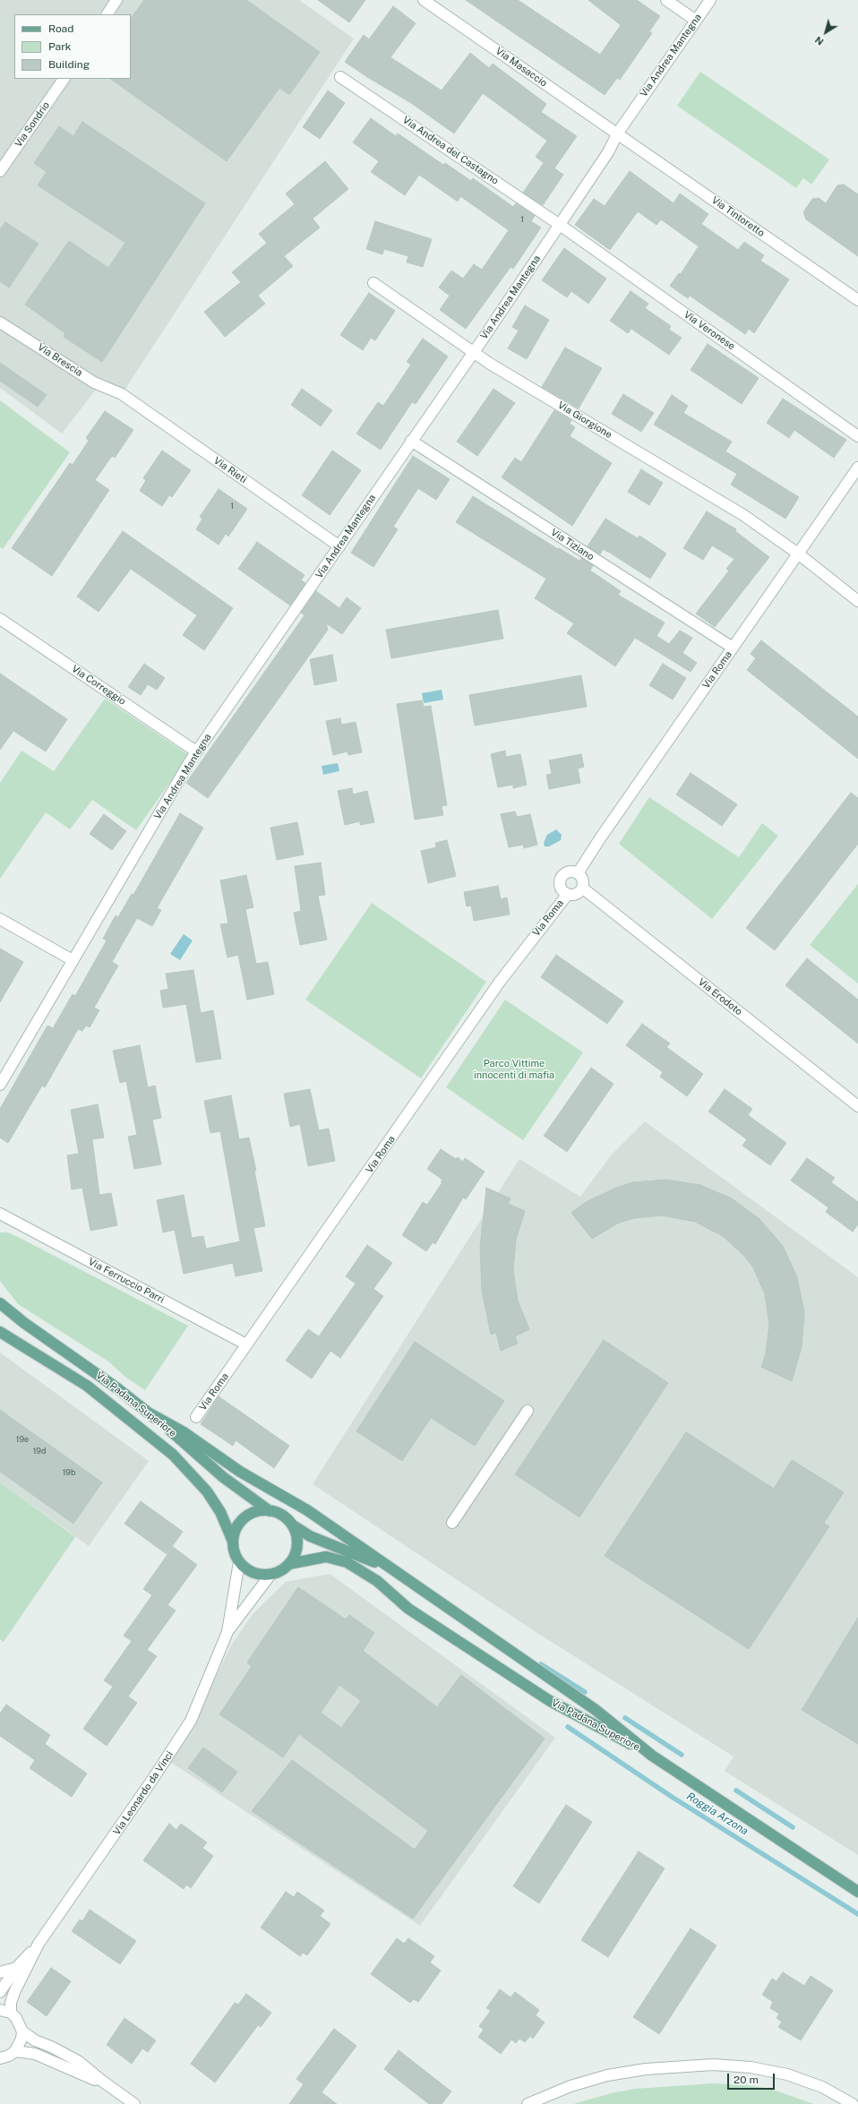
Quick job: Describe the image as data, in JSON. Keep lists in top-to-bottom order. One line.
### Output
{"streets":{"main road":["Via Padana Superiore"],"street":["Via Andrea Mantegna","Via Masaccio","Via Sondrio","Via Andrea del Castagno","Via Tintoretto","Via Veronese","Via Brescia","Via Giorgione","Via Rieti","Via Tiziano","Via Roma","Via Correggio","Via Erodoto","Via Ferruccio Parri","Via Leonardo da Vinci"]},"crossings":[["Via Andrea Mantegna","Via Masaccio"],["Via Andrea Mantegna","Via Andrea del Castagno"],["Via Andrea Mantegna","Via Tintoretto"],["Via Andrea Mantegna","Via Veronese"],["Via Andrea Mantegna","Via Giorgione"],["Via Andrea Mantegna","Via Rieti"],["Via Andrea Mantegna","Via Tiziano"],["Via Andrea Mantegna","Via Correggio"],["Via Masaccio","Via Tintoretto"],["Via Andrea del Castagno","Via Veronese"],["Via Brescia","Via Rieti"],["Via Giorgione","Via Roma"],["Via Tiziano","Via Roma"],["Via Roma","Via Erodoto"],["Via Roma","Via Ferruccio Parri"],["Via Padana Superiore","Via Leonardo da Vinci"]],"water":["Roggia Arzona"],"parks":["Parco Vittime innocenti di mafia"],"house_numbers":["1","1","19e","19d","19b"],"legend":["Road","Park","Building"],"scale_bar":"20 m","north":"bottom left"}
